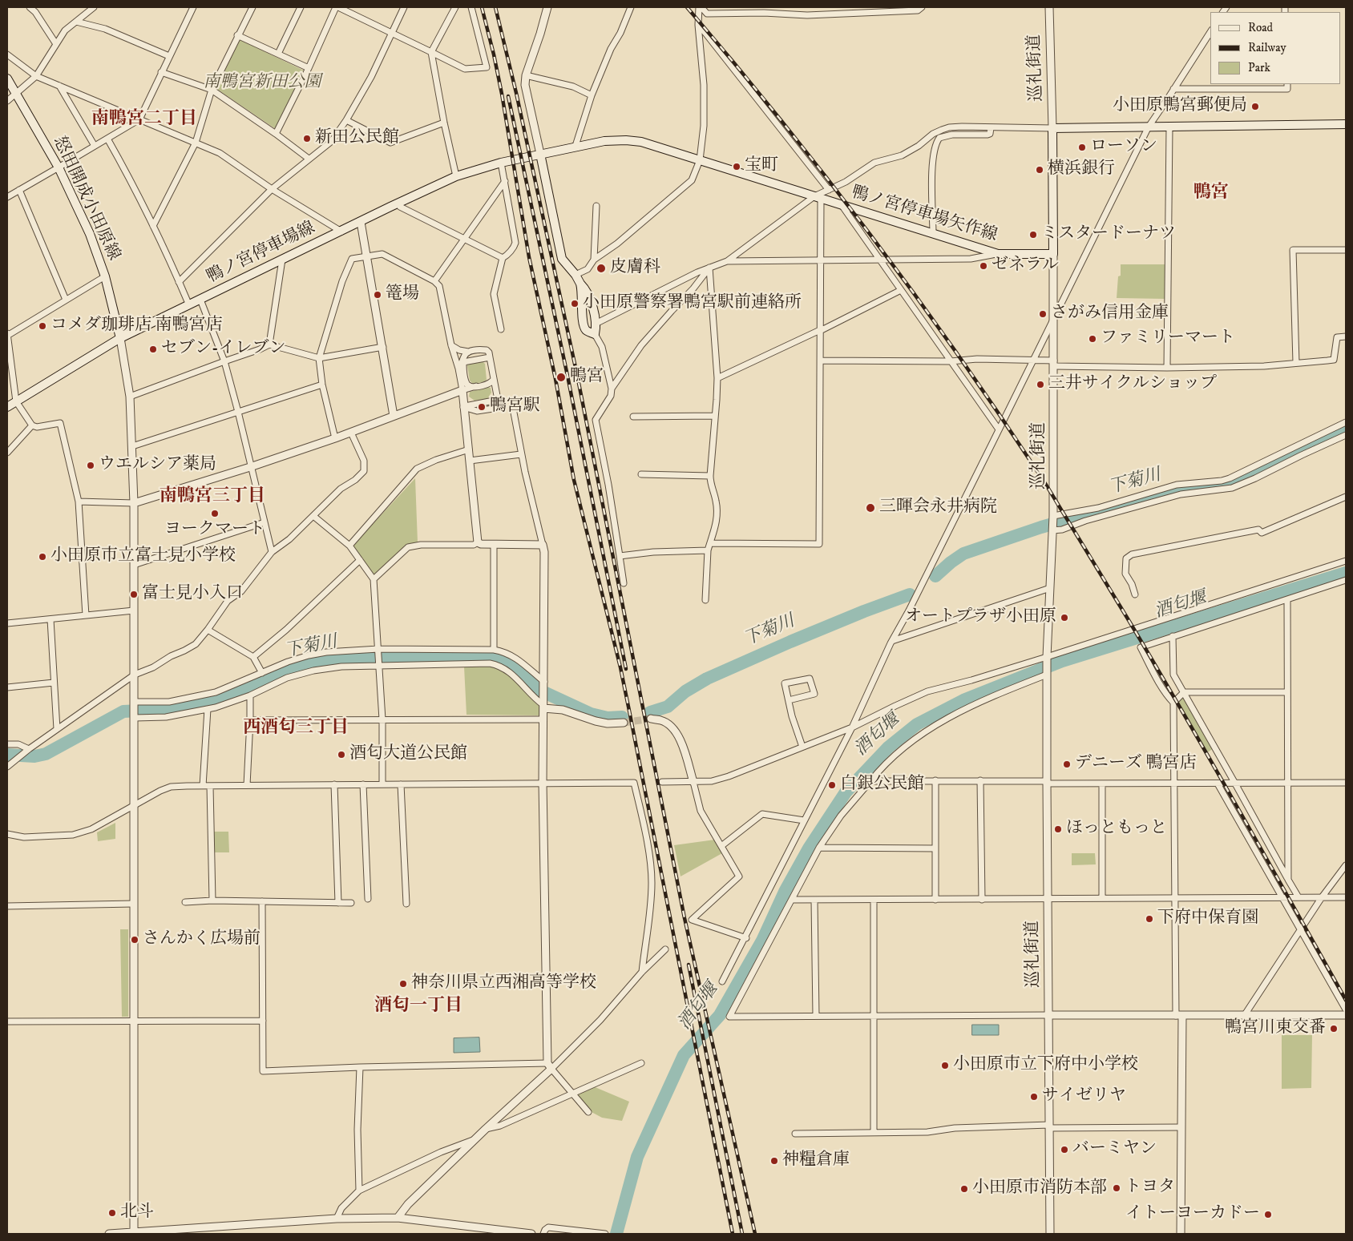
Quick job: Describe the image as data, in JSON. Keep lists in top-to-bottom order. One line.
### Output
{"streets":{"main road":["怒田開成小田原線","鴨ノ宮停車場矢作線","鴨ノ宮停車場線"],"street":["巡礼街道"]},"crossings":[["巡礼街道","鴨ノ宮停車場矢作線"],["怒田開成小田原線","鴨ノ宮停車場線"],["鴨ノ宮停車場矢作線","鴨ノ宮停車場線"]],"districts":["南鴨宮二丁目","鴨宮","南鴨宮三丁目","西酒匂三丁目","酒匂一丁目"],"water":["下菊川","酒匂堰"],"parks":["南鴨宮新田公園"],"places":["小田原鴨宮郵便局","新田公民館","ローソン","宝町","横浜銀行","ミスタードーナツ","ゼネラル","皮膚科","篭場","小田原警察署鴨宮駅前連絡所","さがみ信用金庫","コメダ珈琲店 南鴨宮店","ファミリーマート","セブン-イレブン","鴨宮","三井サイクルショップ","鴨宮駅","ウエルシア薬局","三暉会永井病院","ヨークマート","小田原市立富士見小学校","富士見小入口","オートプラザ小田原","酒匂大道公民館","デニーズ 鴨宮店","白銀公民館","ほっともっと","下府中保育園","さんかく広場前","神奈川県立西湘高等学校","鴨宮川東交番","小田原市立下府中小学校","サイゼリヤ","バーミヤン","神糧倉庫","トヨタ","小田原市消防本部","北斗","イトーヨーカドー"],"legend":["Road","Railway","Park"]}
